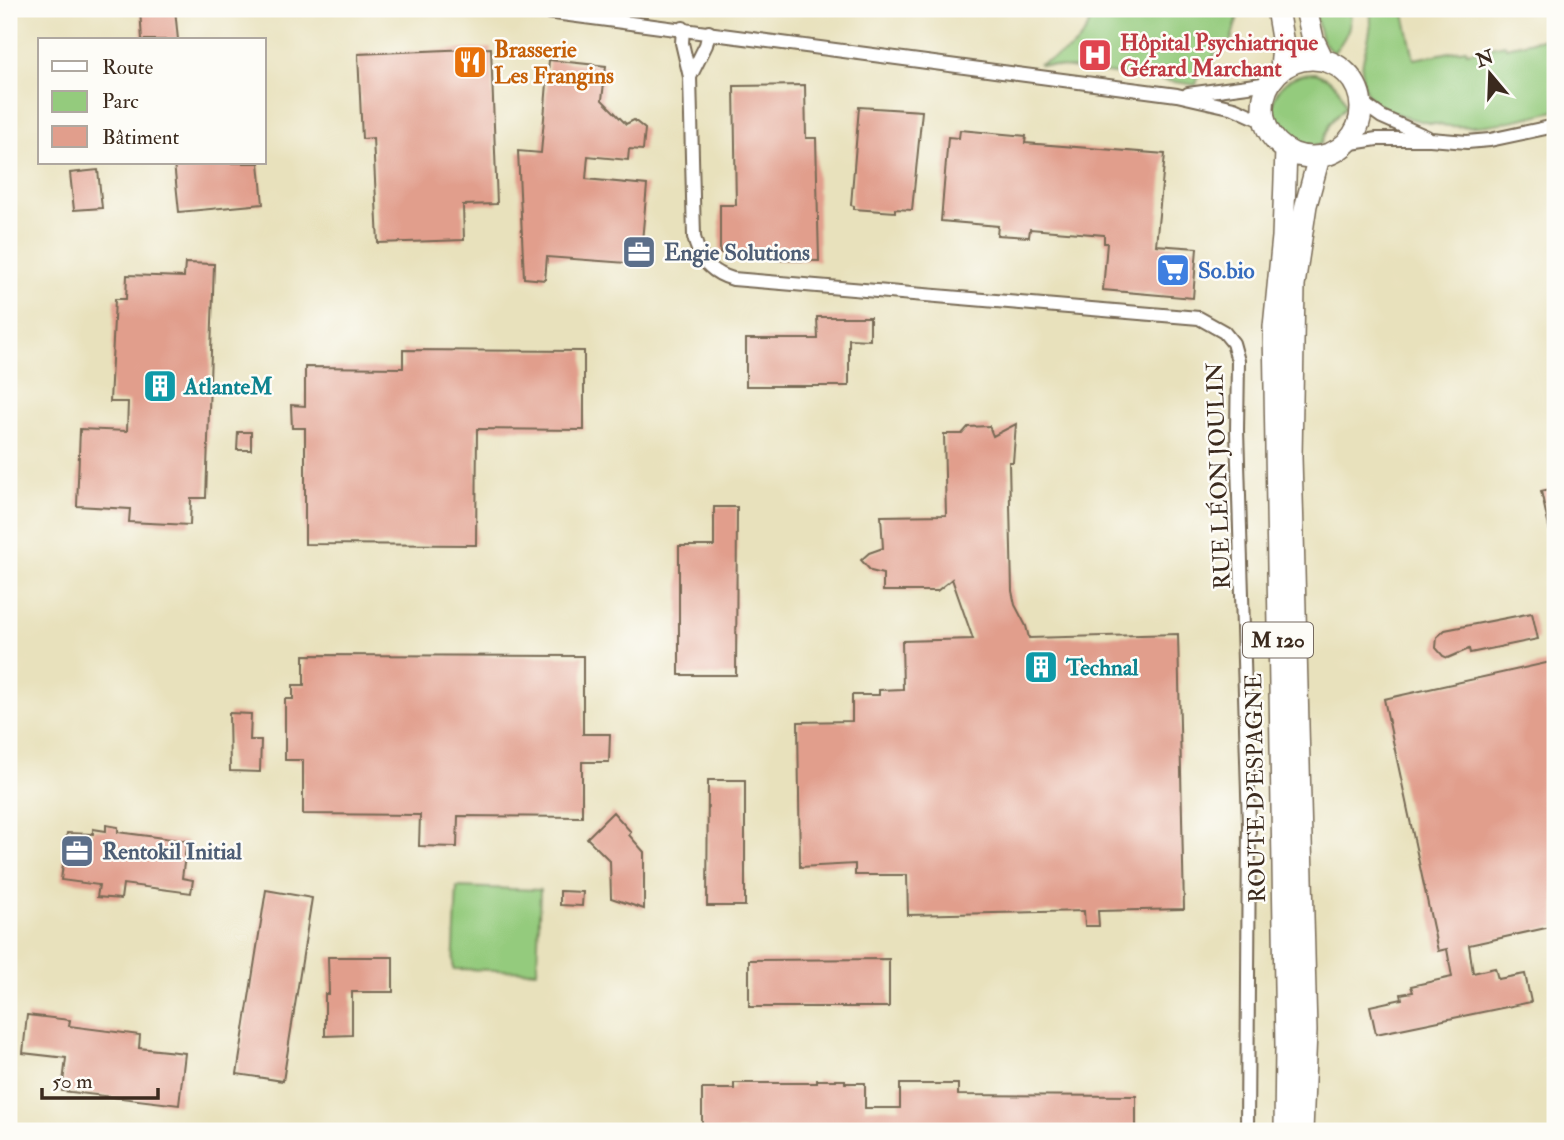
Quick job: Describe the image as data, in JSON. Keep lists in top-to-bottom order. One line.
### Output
{"streets":{"main road":["M 120","ROUTE D'ESPAGNE"],"street":["RUE LÉON JOULIN"]},"places":{"hospital":["Hôpital Psychiatrique Gérard Marchant"],"restaurant":["Brasserie Les Frangins"],"office":["Engie Solutions","Rentokil Initial"],"supermarket":["So.bio"],"building":["AtlanteM","Technal"]},"legend":["Route","Parc","Bâtiment"],"scale_bar":"50 m","north":"top"}
